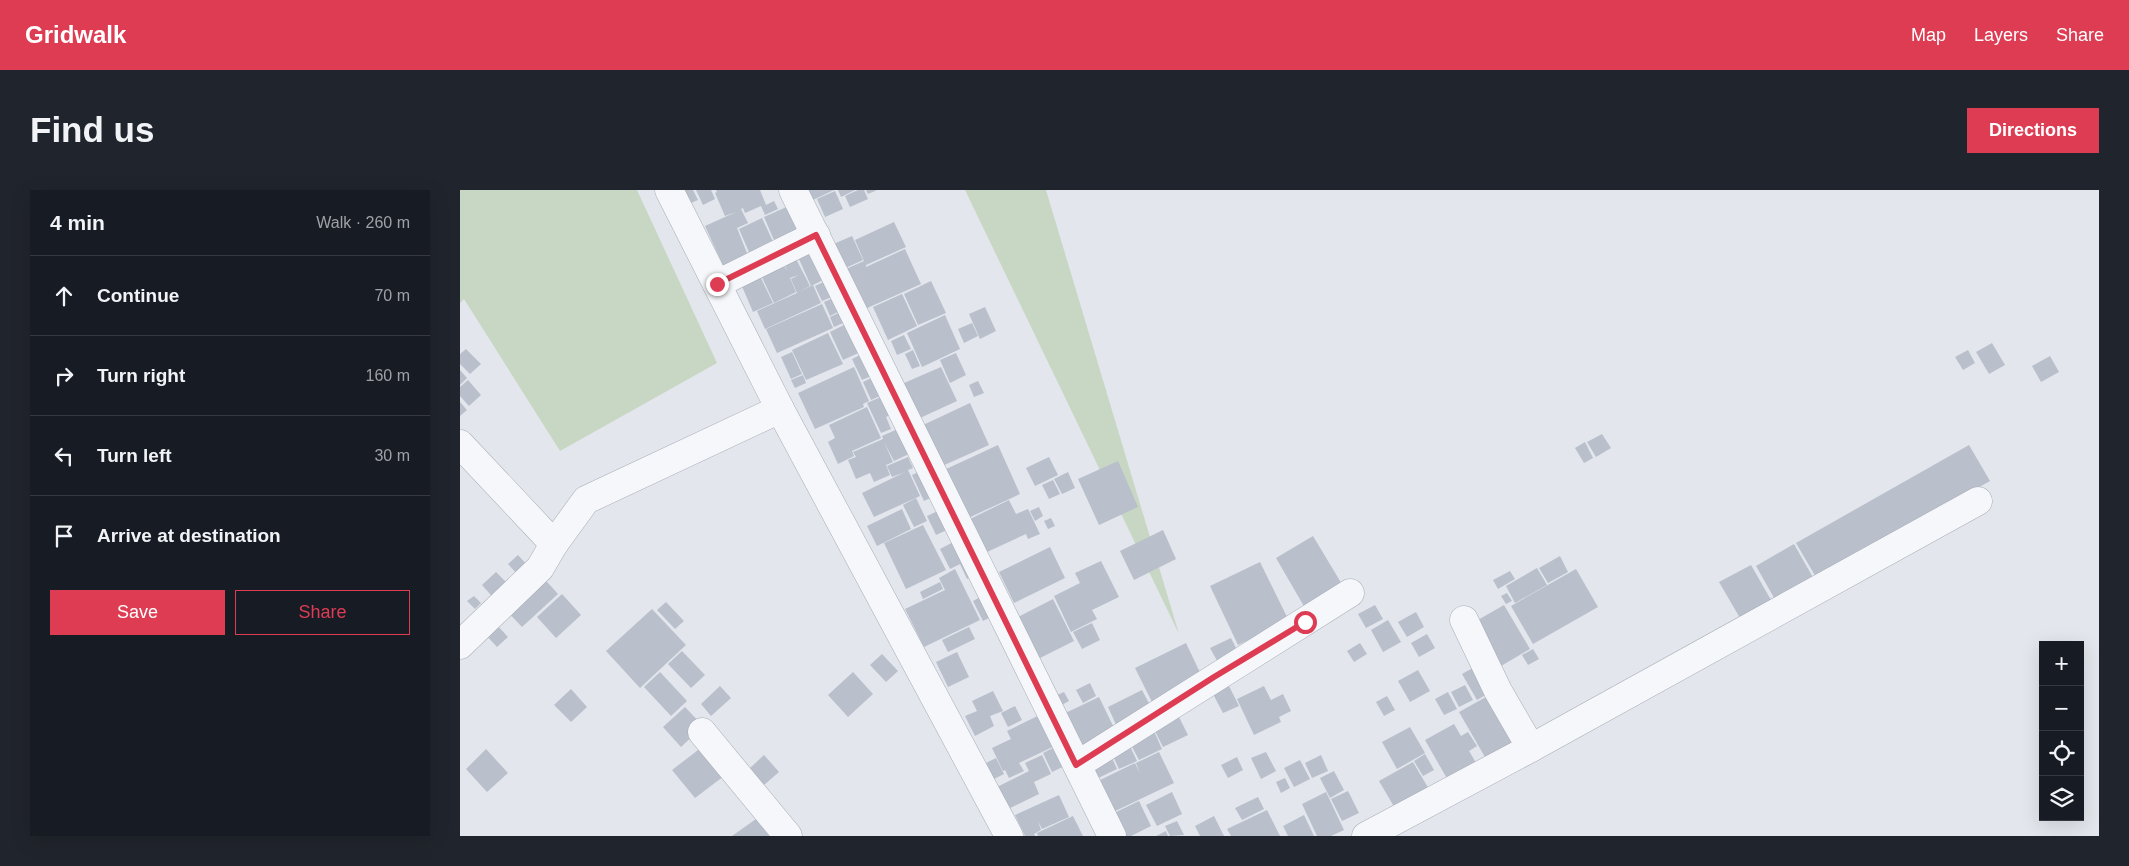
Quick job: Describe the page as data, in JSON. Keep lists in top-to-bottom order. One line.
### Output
{"page":{"header":"Gridwalk","nav":["Map","Layers","Share"],"buttons":["Directions",["Save","Share"]],"title":"Find us","heading":["4 min","Walk · 260 m"],"list":[["Continue","70 m"],["Turn right","160 m"],["Turn left","30 m"],"Arrive at destination"],"map_buttons":["+","−"]}}
